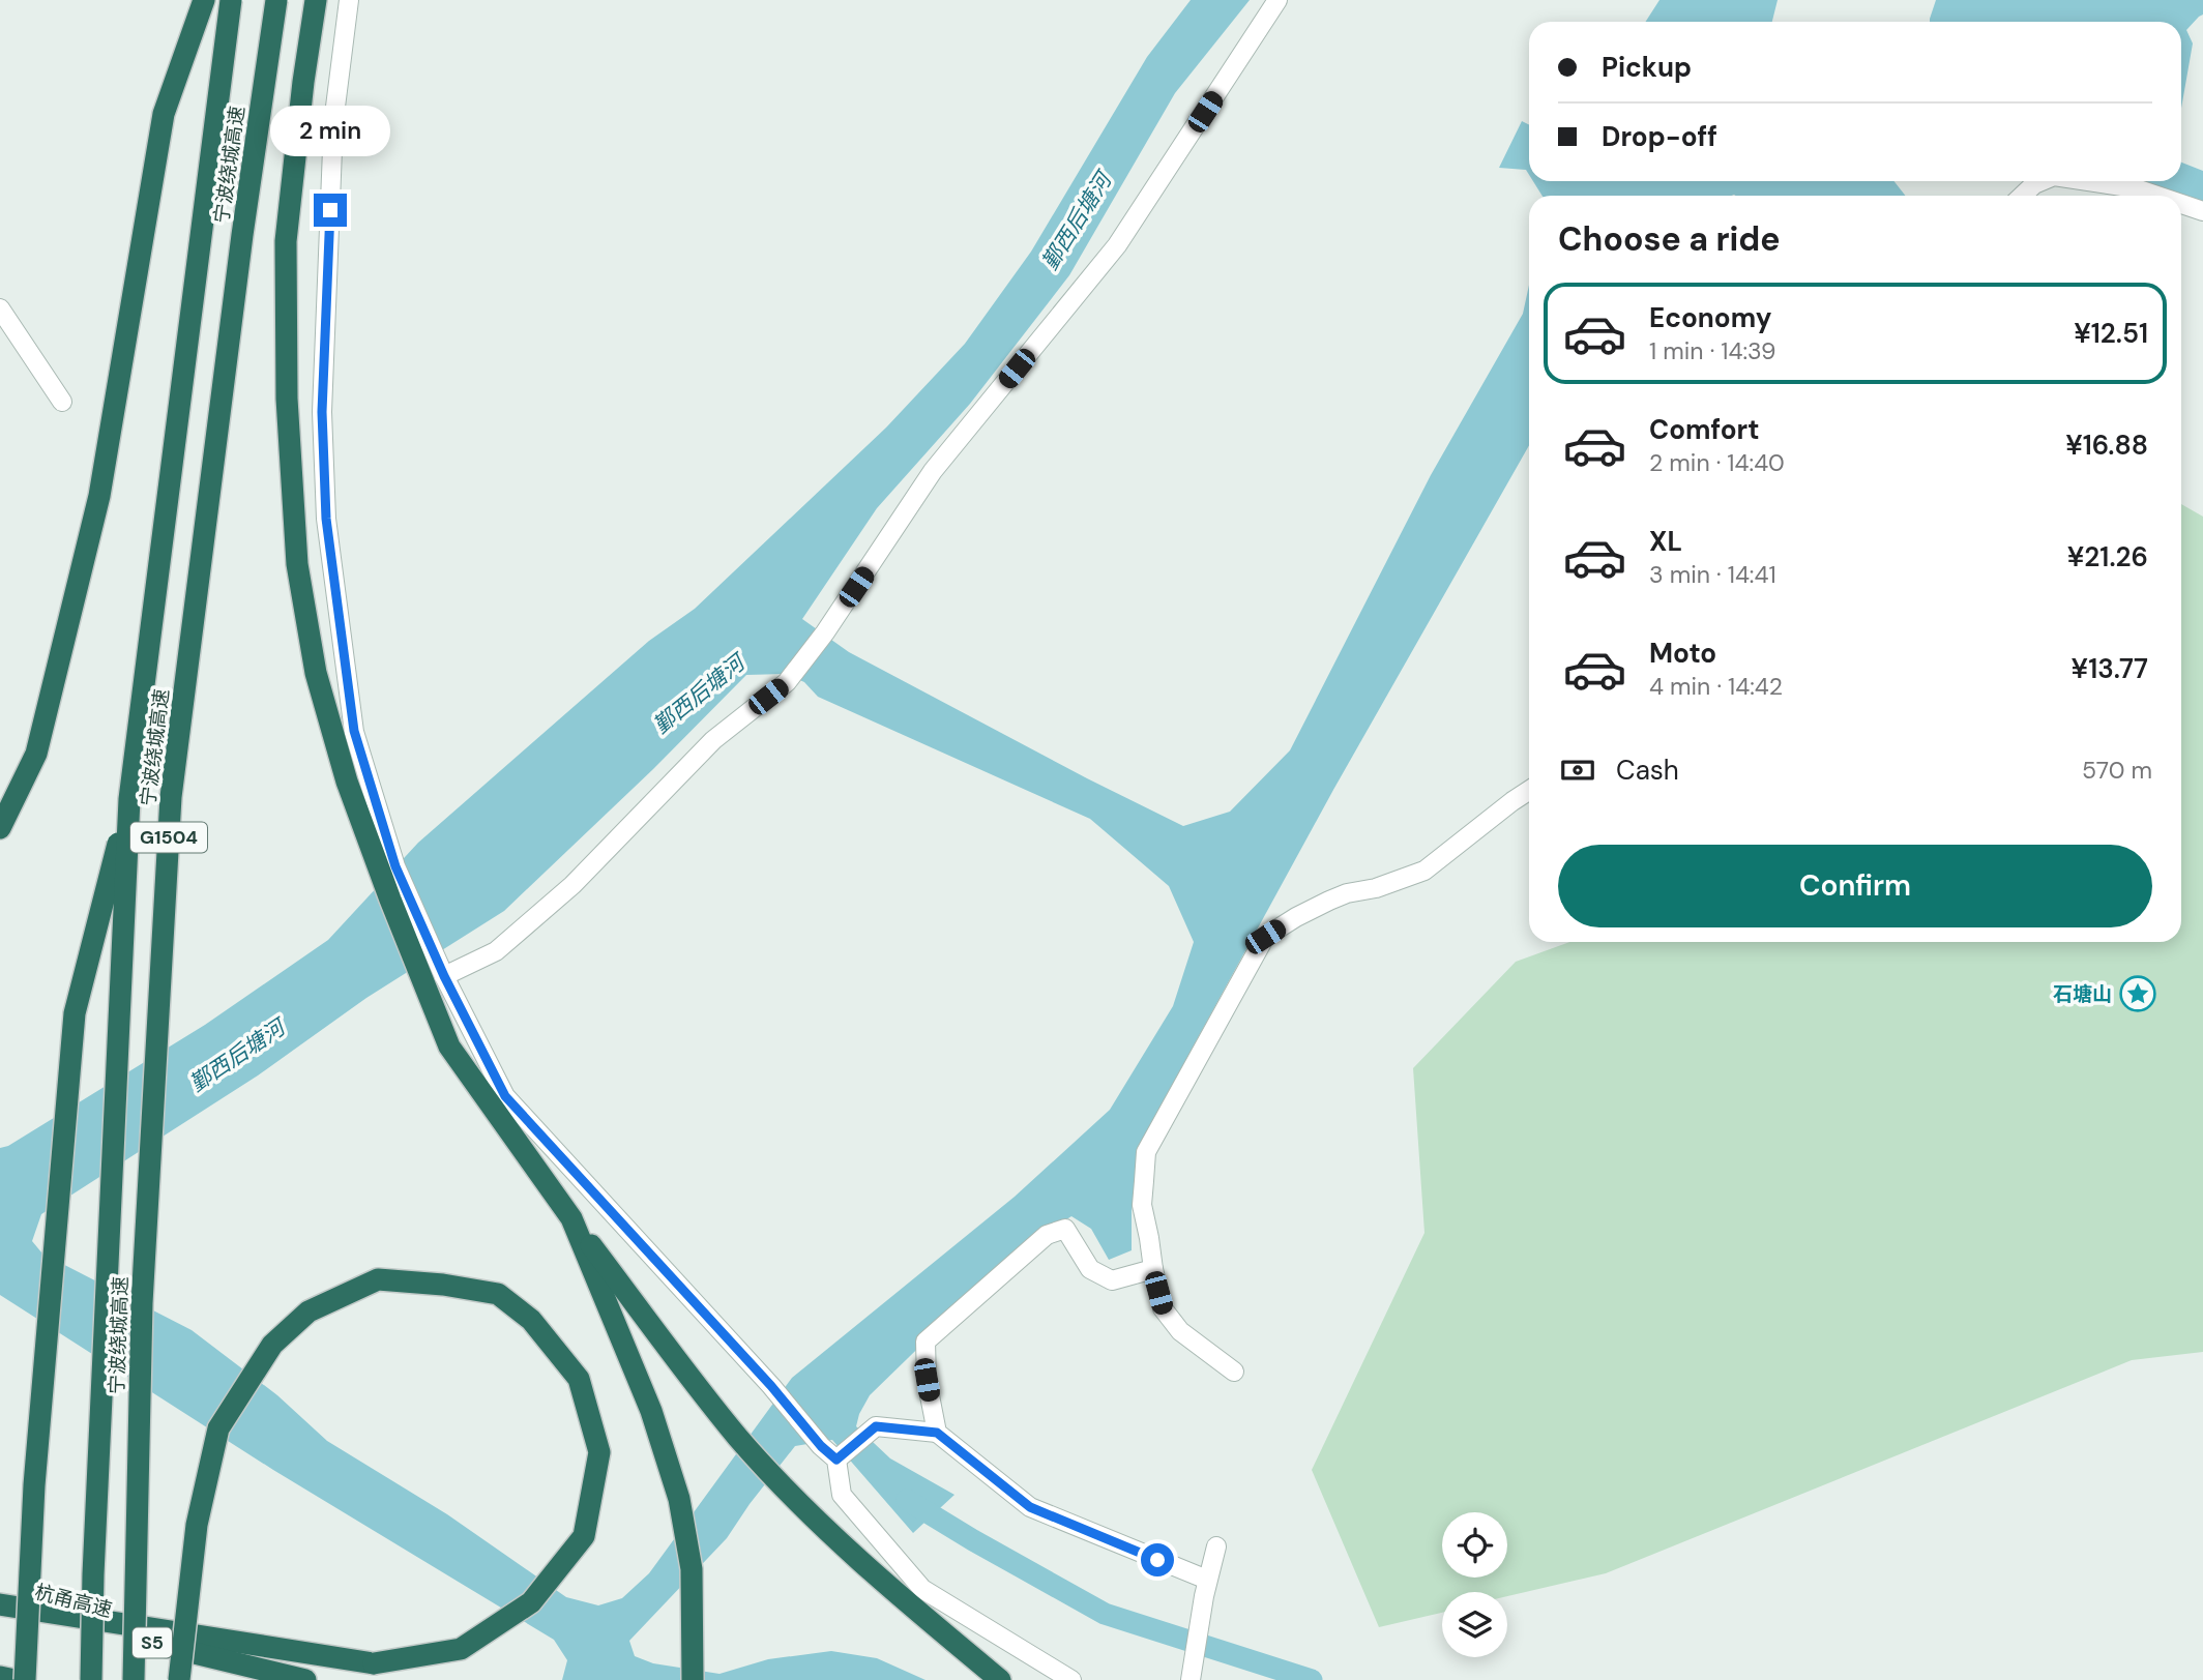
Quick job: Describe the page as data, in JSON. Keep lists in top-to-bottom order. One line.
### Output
{"streets":{"highway":["宁波绕城高速","G1504","杭甬高速","S5"]},"water":["鄞西后塘河"],"places":{"place":["石塘山"]},"page":{"banner":["Pickup","Drop-off"],"bubble":"2 min","heading":"Choose a ride","list":[{"name":"Economy","note":"1 min · 14:39","value":"¥12.51"},{"name":"Comfort","note":"2 min · 14:40","value":"¥16.88"},{"name":"XL","note":"3 min · 14:41","value":"¥21.26"},{"name":"Moto","note":"4 min · 14:42","value":"¥13.77"}],"pay":["Cash","570 m"],"buttons":"Confirm"}}
